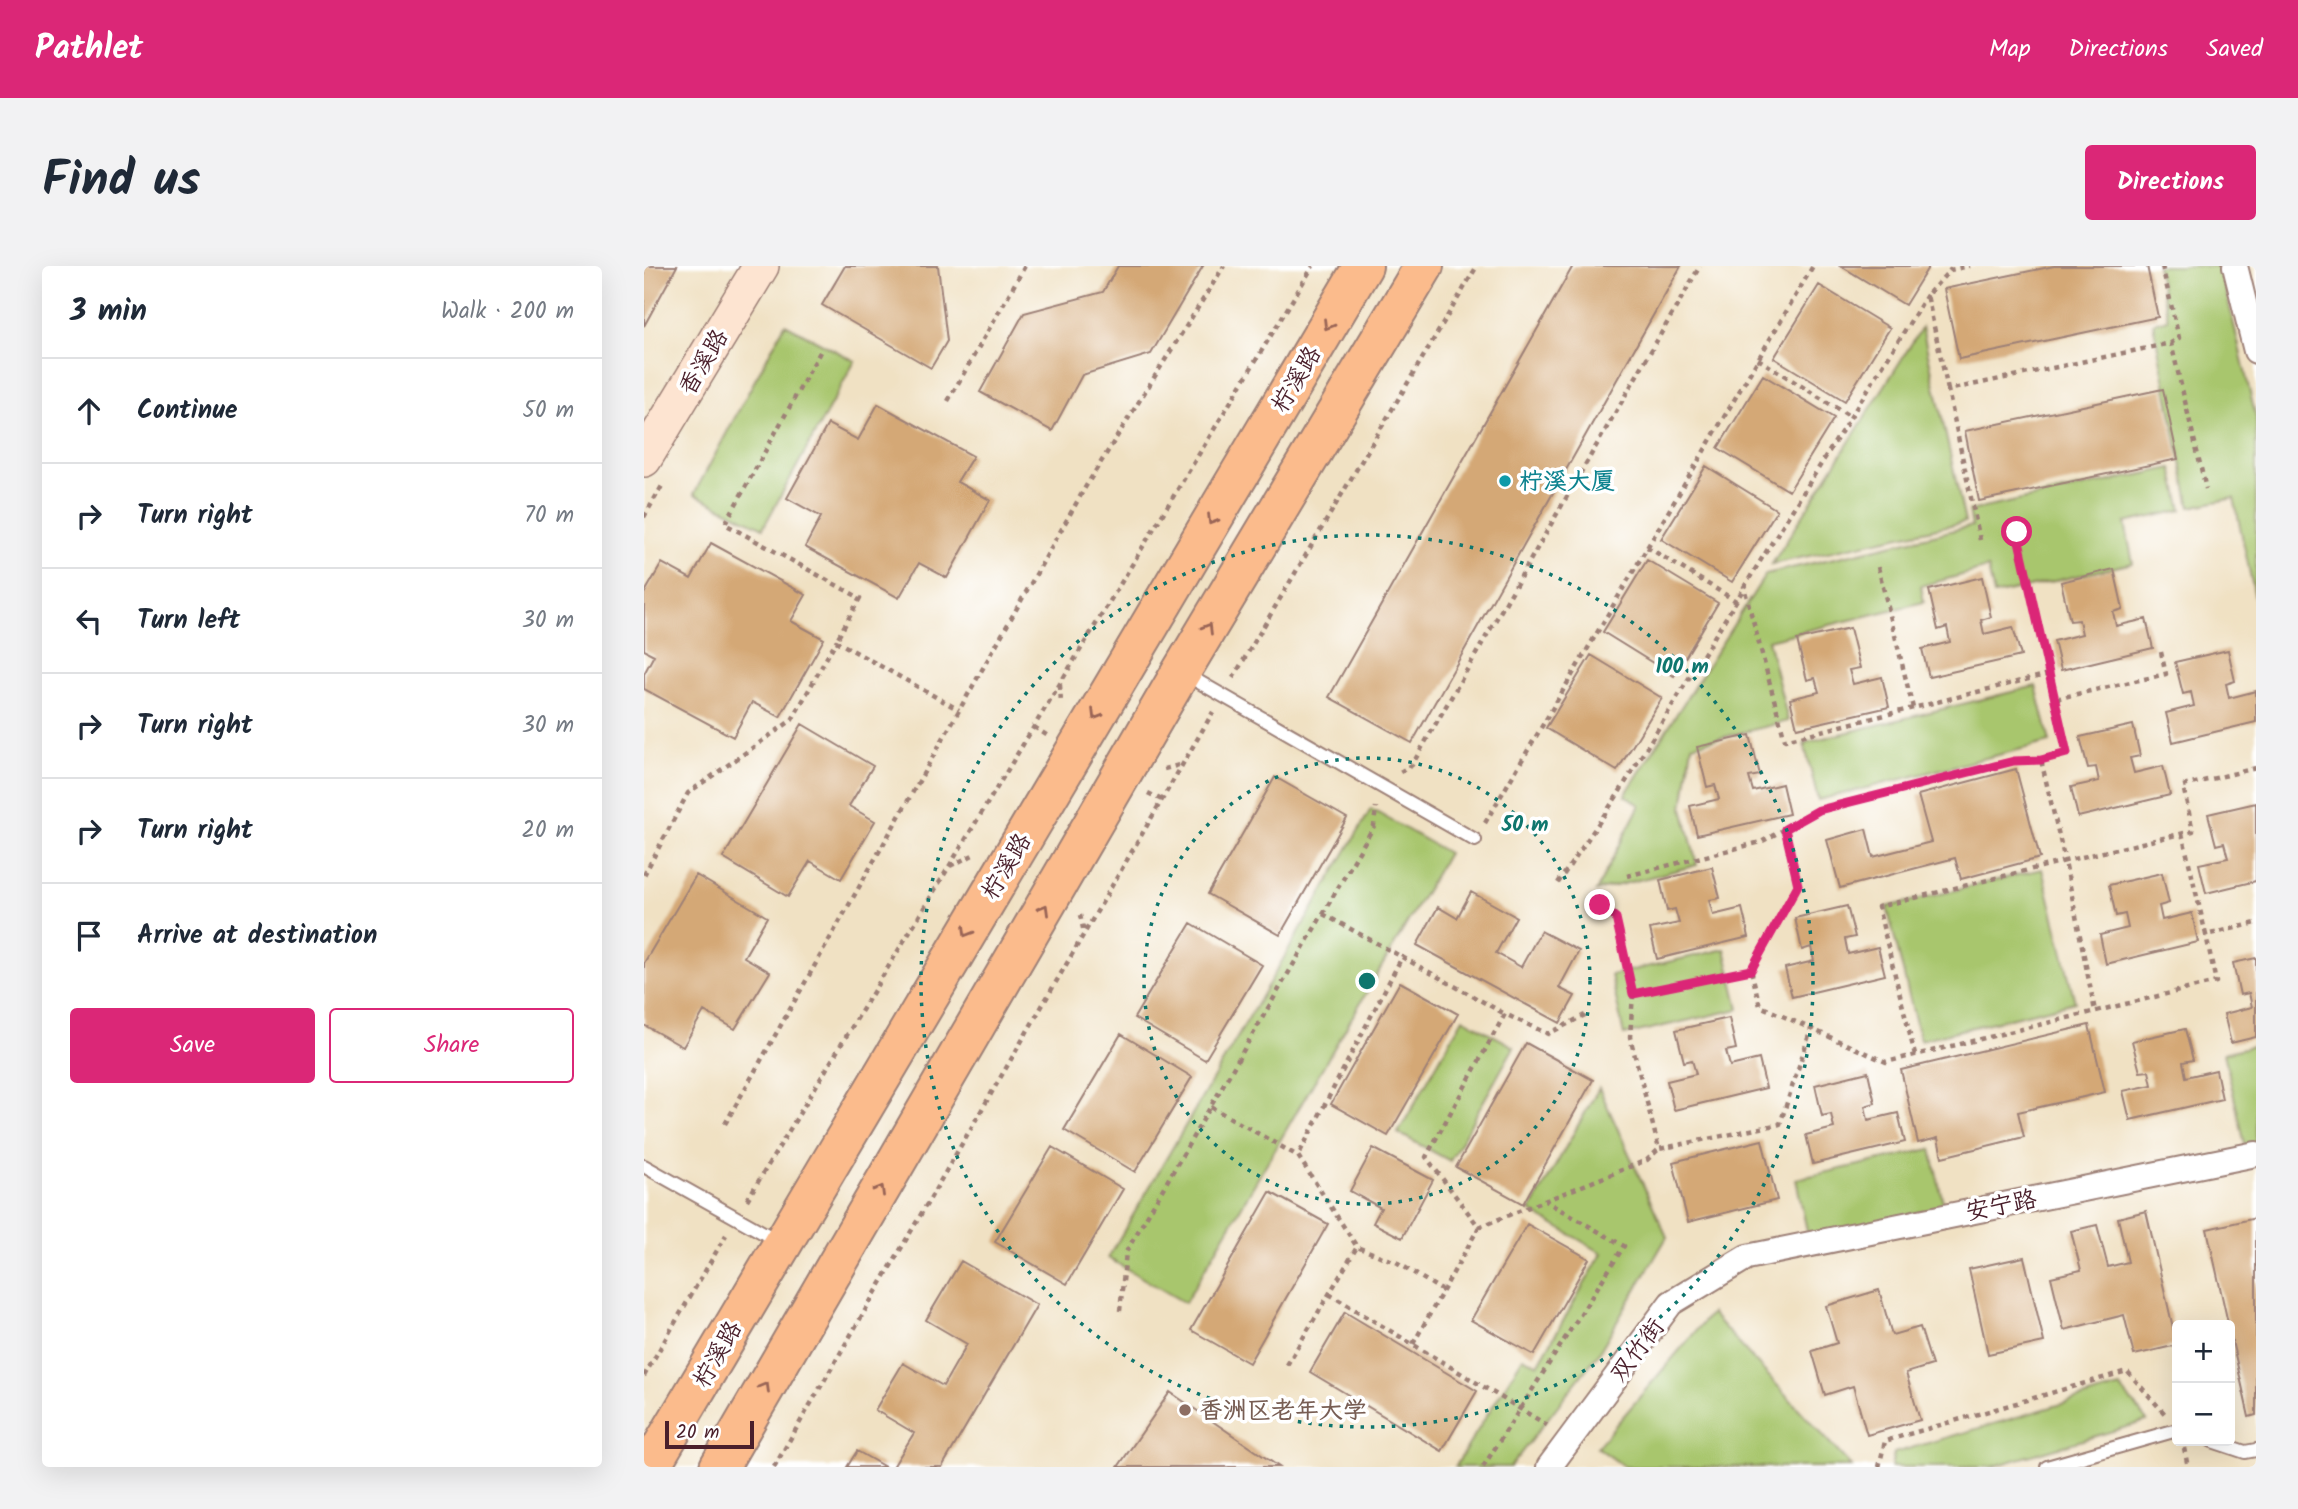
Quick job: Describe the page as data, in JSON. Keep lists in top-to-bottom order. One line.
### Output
{"streets":{"main road":["柠溪路"],"street":["香溪路","安宁路","双竹街"]},"crossings":[["安宁路","双竹街"]],"places":["柠溪大厦","香洲区老年大学"],"scale_bar":"20 m","page":{"header":"Pathlet","nav":["Map","Directions","Saved"],"title":"Find us","buttons":["Directions",["Save","Share"]],"heading":["3 min","Walk · 200 m"],"list":[["Continue","50 m"],["Turn right","70 m"],["Turn left","30 m"],["Turn right","30 m"],["Turn right","20 m"],"Arrive at destination"],"map_buttons":["+","−"],"scale":"20 m"},"rings":["100 m","50 m"]}
